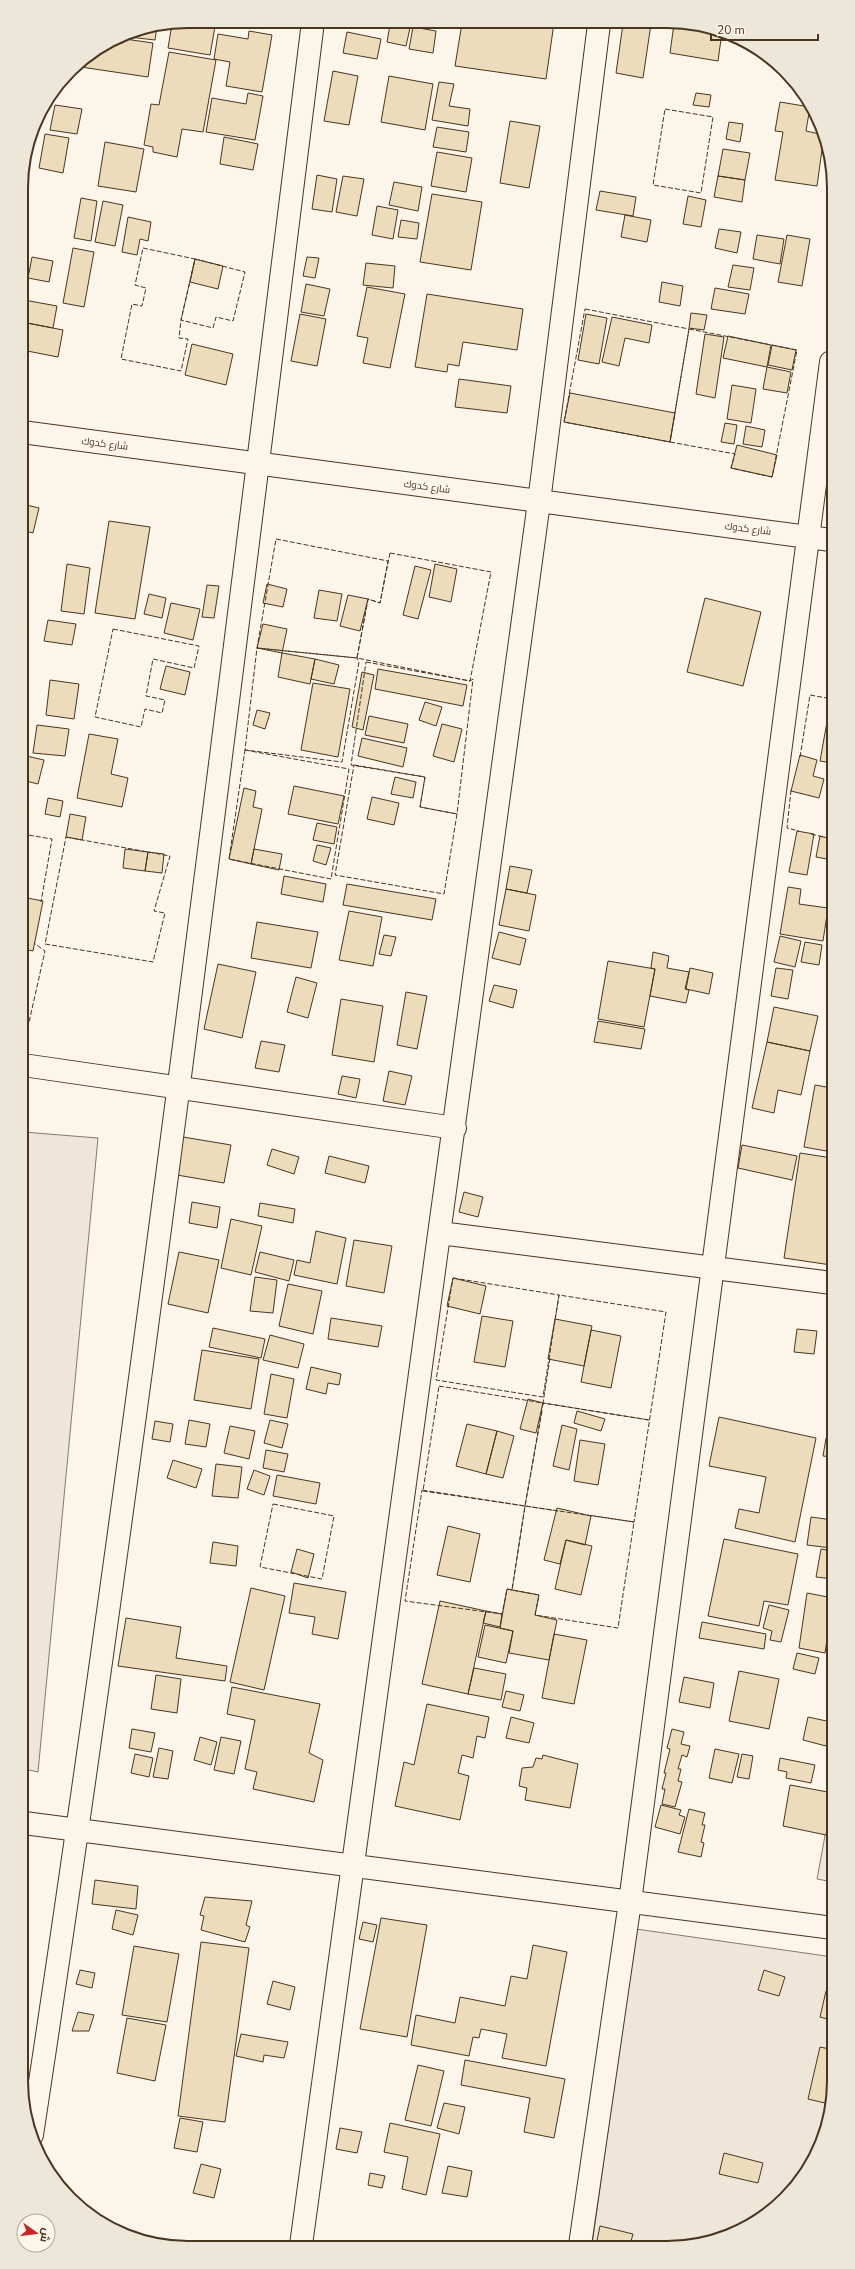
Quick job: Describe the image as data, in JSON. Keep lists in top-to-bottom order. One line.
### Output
{"streets":{"street":["شارع كدوك"]},"scale_bar":"20 m","north":"right"}
